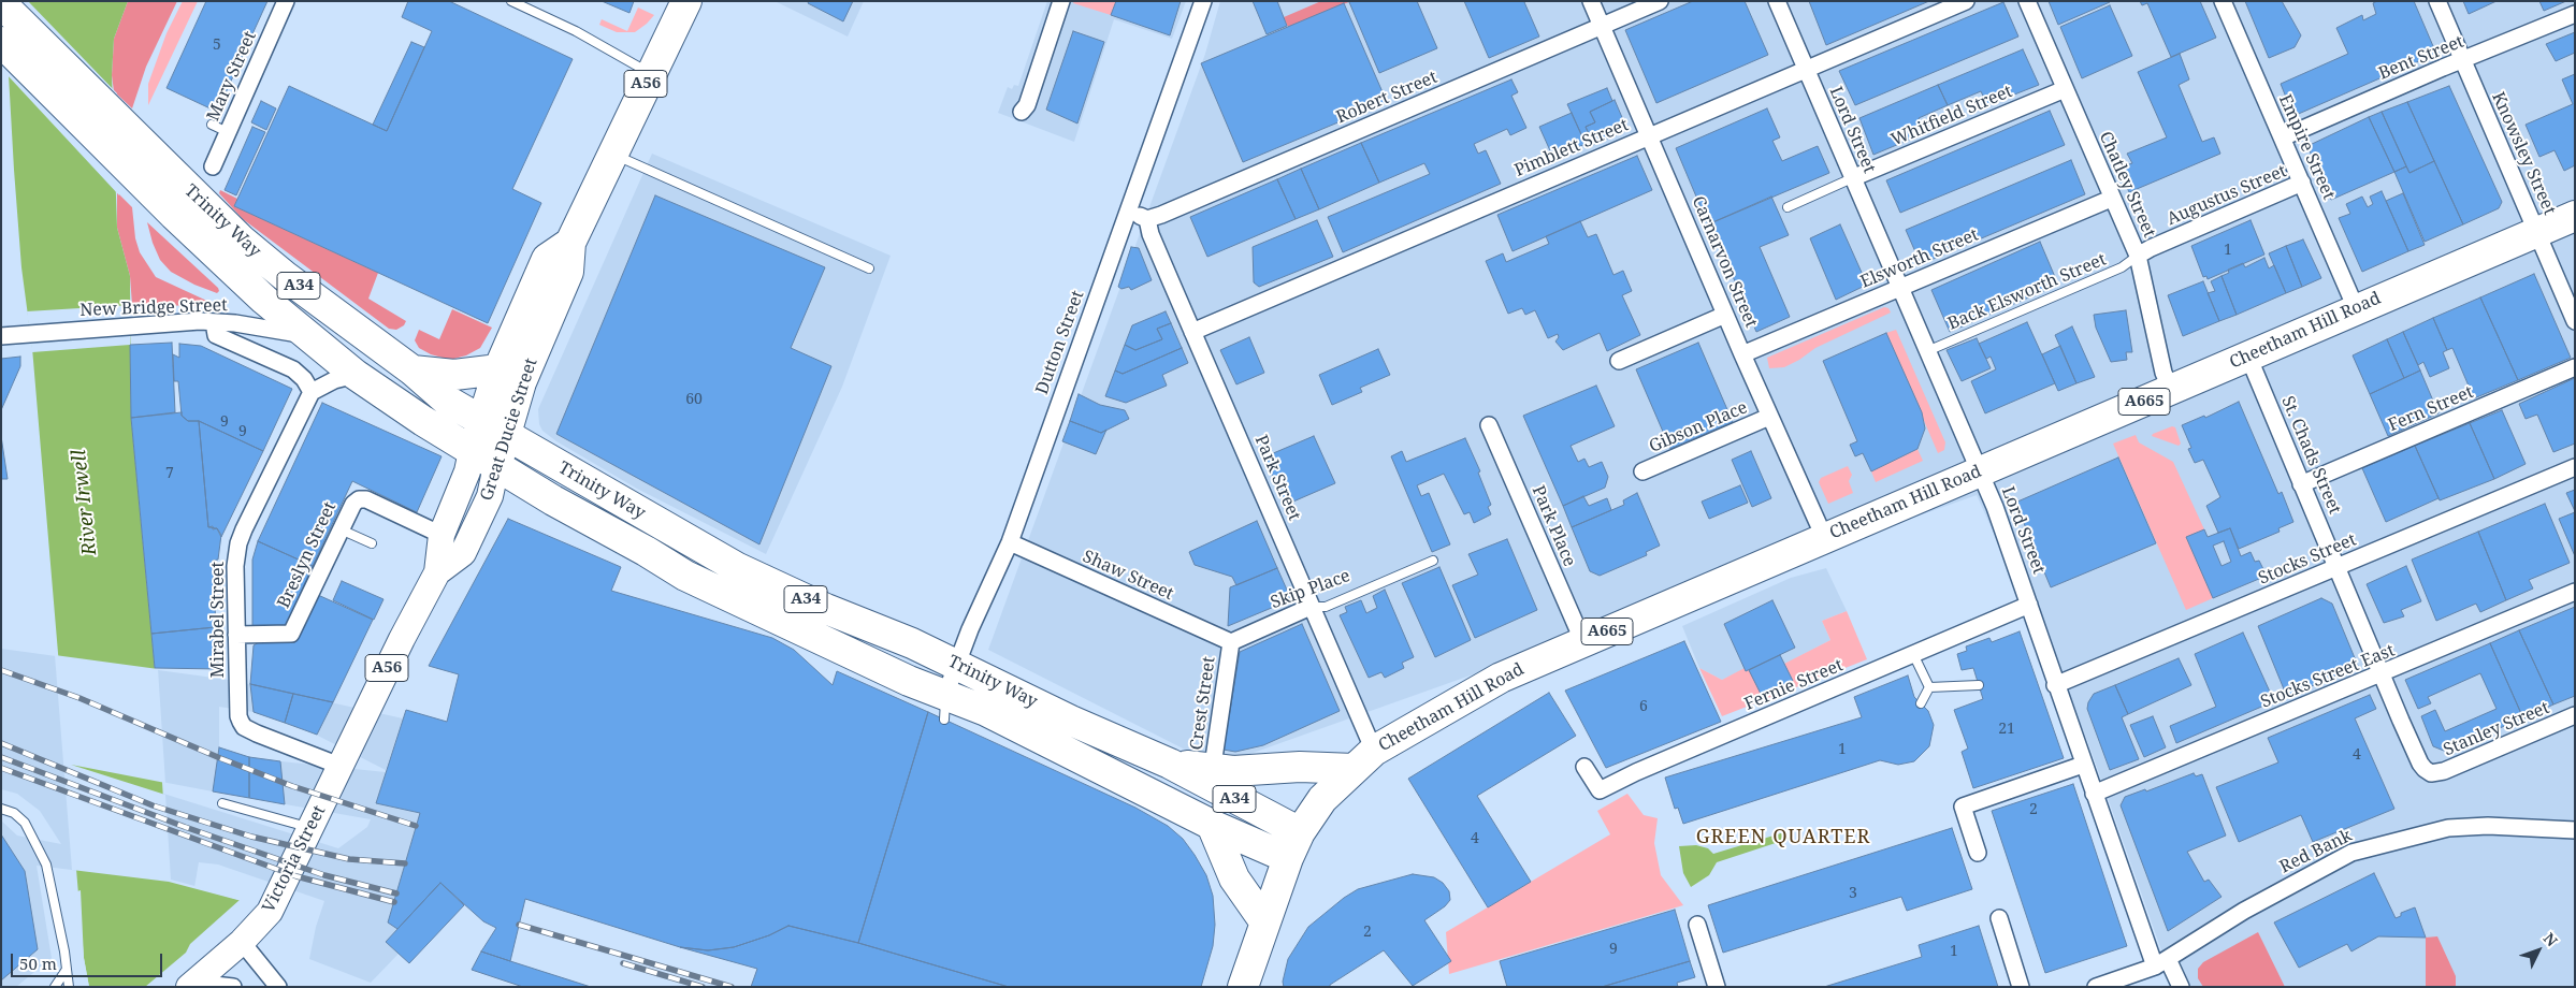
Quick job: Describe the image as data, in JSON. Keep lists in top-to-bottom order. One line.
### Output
{"streets":{"highway":["A56","Trinity Way","A34","Cheetham Hill Road","A665","Great Ducie Street"],"main road":["Victoria Street"],"street":["Bent Street","Mary Street","Robert Street","Whitfield Street","Lord Street","Empire Street","Pimblett Street","Knowsley Street","Chatley Street","Augustus Street","Elsworth Street","Carnarvon Street","New Bridge Street","Dutton Street","Fern Street","Gibson Place","St. Chads Street","Park Street","Park Place","Breslyn Street","Stocks Street","Shaw Street","Skip Place","Mirabel Street","Stocks Street East","Fernie Street","Crest Street","Stanley Street","Red Bank"],"lane":["Back Elsworth Street"]},"crossings":[["Bent Street","Empire Street"],["Bent Street","Knowsley Street"],["Robert Street","Carnarvon Street"],["Robert Street","Park Street"],["Whitfield Street","Lord Street"],["Whitfield Street","Chatley Street"],["Lord Street","Pimblett Street"],["Lord Street","Elsworth Street"],["Lord Street","Back Elsworth Street"],["Lord Street","Cheetham Hill Road"],["Lord Street","Stocks Street"],["Lord Street","Stocks Street East"],["Lord Street","Fernie Street"],["Lord Street","Red Bank"],["Empire Street","Augustus Street"],["Empire Street","Cheetham Hill Road"],["Pimblett Street","Carnarvon Street"],["Pimblett Street","Park Street"],["Knowsley Street","Cheetham Hill Road"],["Chatley Street","Augustus Street"],["Chatley Street","Elsworth Street"],["Chatley Street","Back Elsworth Street"],["Chatley Street","Cheetham Hill Road"],["Augustus Street","Back Elsworth Street"],["Trinity Way","A34"],["Trinity Way","New Bridge Street"],["Trinity Way","Cheetham Hill Road"],["Trinity Way","Dutton Street"],["Trinity Way","Great Ducie Street"],["Elsworth Street","Carnarvon Street"],["Carnarvon Street","Cheetham Hill Road"],["Carnarvon Street","Gibson Place"],["A34","Great Ducie Street"],["Cheetham Hill Road","St. Chads Street"],["Cheetham Hill Road","Park Street"],["Cheetham Hill Road","Park Place"],["Dutton Street","Shaw Street"],["Fern Street","St. Chads Street"],["Great Ducie Street","Breslyn Street"],["Great Ducie Street","Mirabel Street"],["Great Ducie Street","Victoria Street"],["St. Chads Street","Stocks Street"],["St. Chads Street","Stocks Street East"],["St. Chads Street","Stanley Street"],["Park Street","Skip Place"],["Breslyn Street","Mirabel Street"],["Shaw Street","Skip Place"],["Shaw Street","Crest Street"],["Skip Place","Crest Street"],["Mirabel Street","Victoria Street"]],"districts":["GREEN QUARTER"],"water":["River Irwell"],"house_numbers":["5","1","60","9","9","7","6","21","1","4","2","4","3","2","9","1"],"scale_bar":"50 m","north":"top right"}
